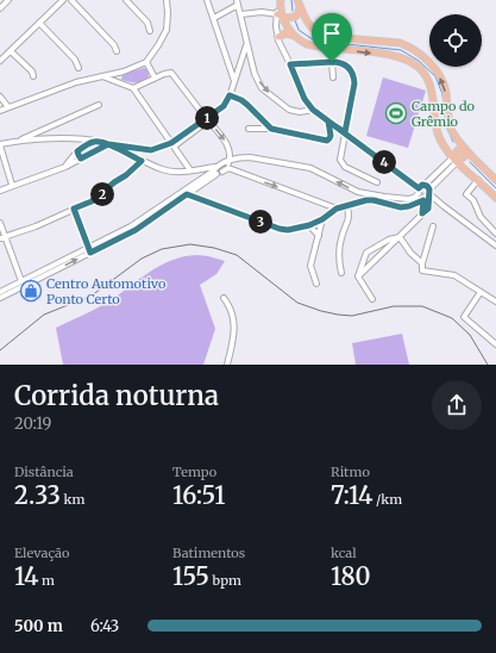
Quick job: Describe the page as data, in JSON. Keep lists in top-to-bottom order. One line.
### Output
{"places":{"sports":["Campo do Grêmio"],"shop":["Centro Automotivo Ponto Certo"]},"page":{"pins":["1","4","2","3"],"heading":["Corrida noturna","20:19"],"stats":[["Distância","2.33 km"],["Tempo","16:51"],["Ritmo","7:14 /km"],["Elevação","14 m"],["Batimentos","155 bpm"],["kcal","180"]],"list":[{"name":"500 m","note":"6:43"}]}}
